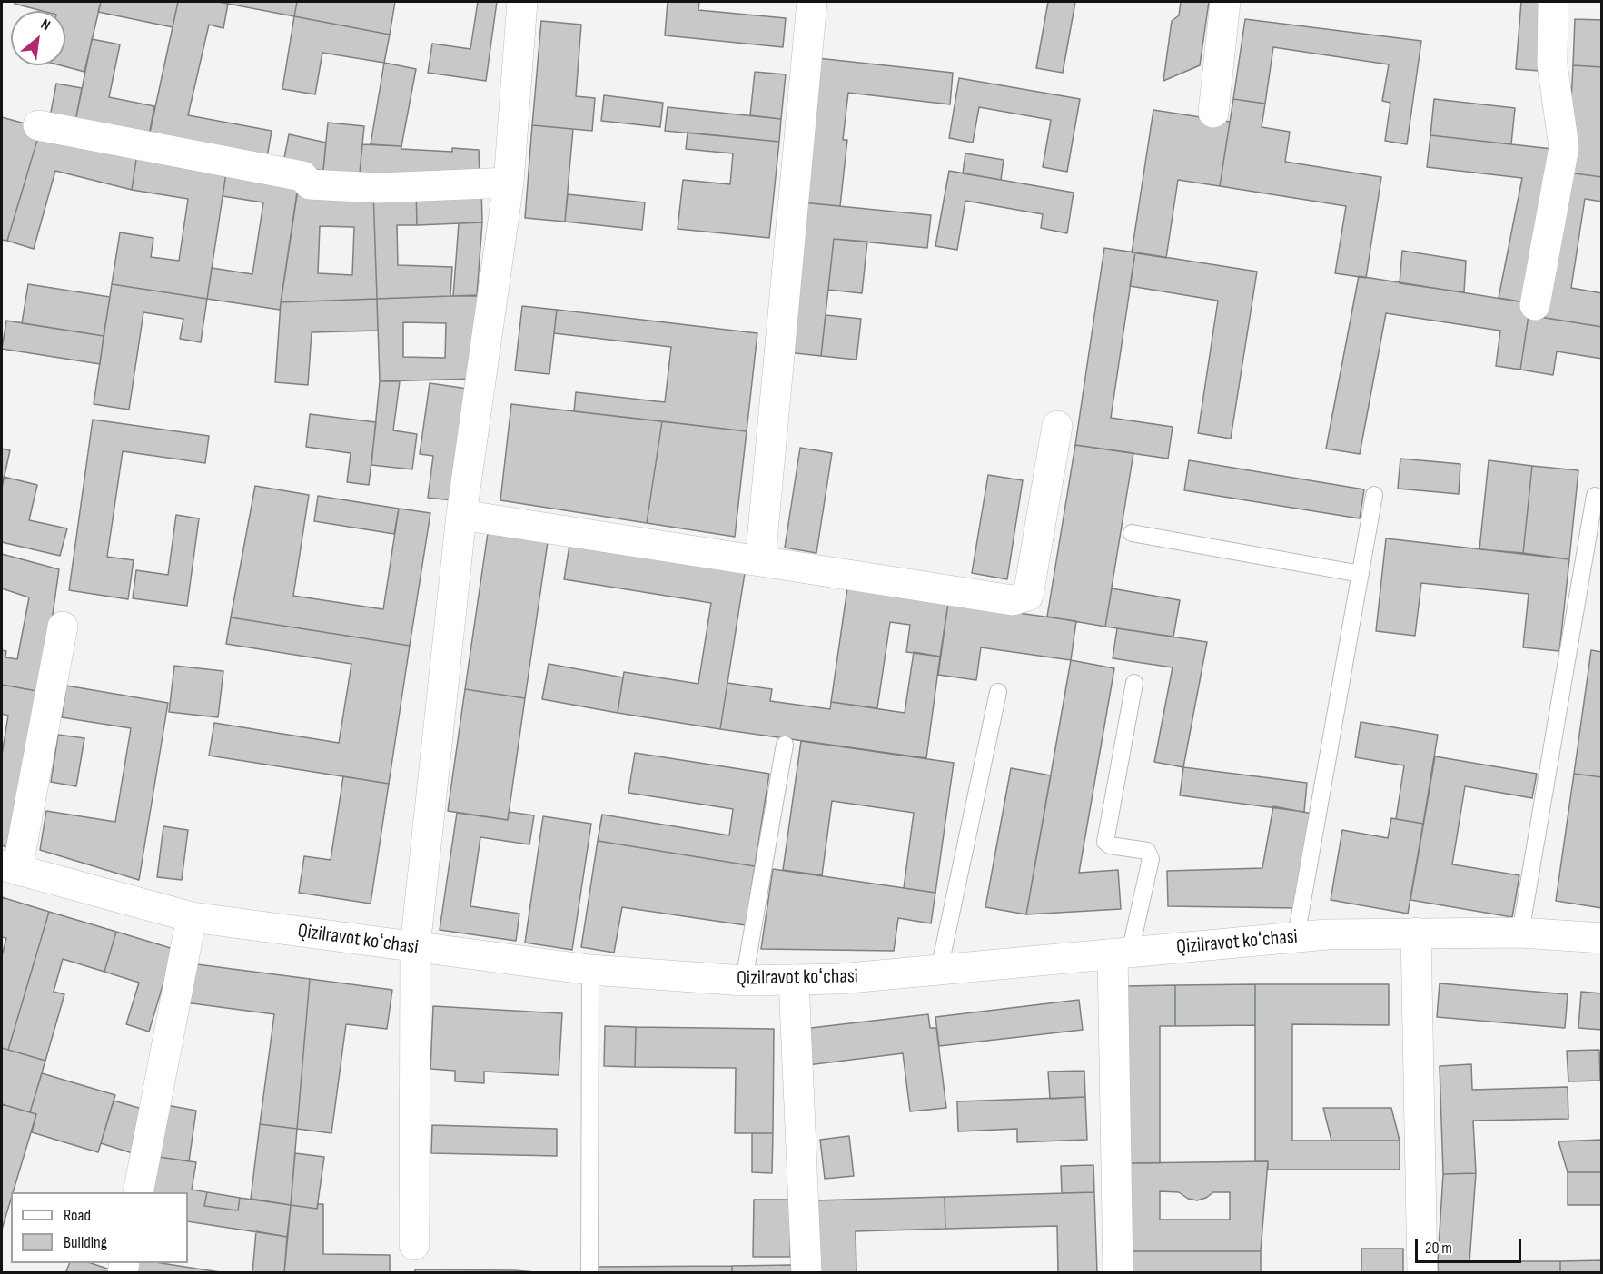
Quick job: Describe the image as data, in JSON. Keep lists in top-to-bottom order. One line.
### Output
{"streets":{"street":["Qizilravot koʻchasi"]},"legend":["Road","Building"],"scale_bar":"20 m","north":"top right"}
